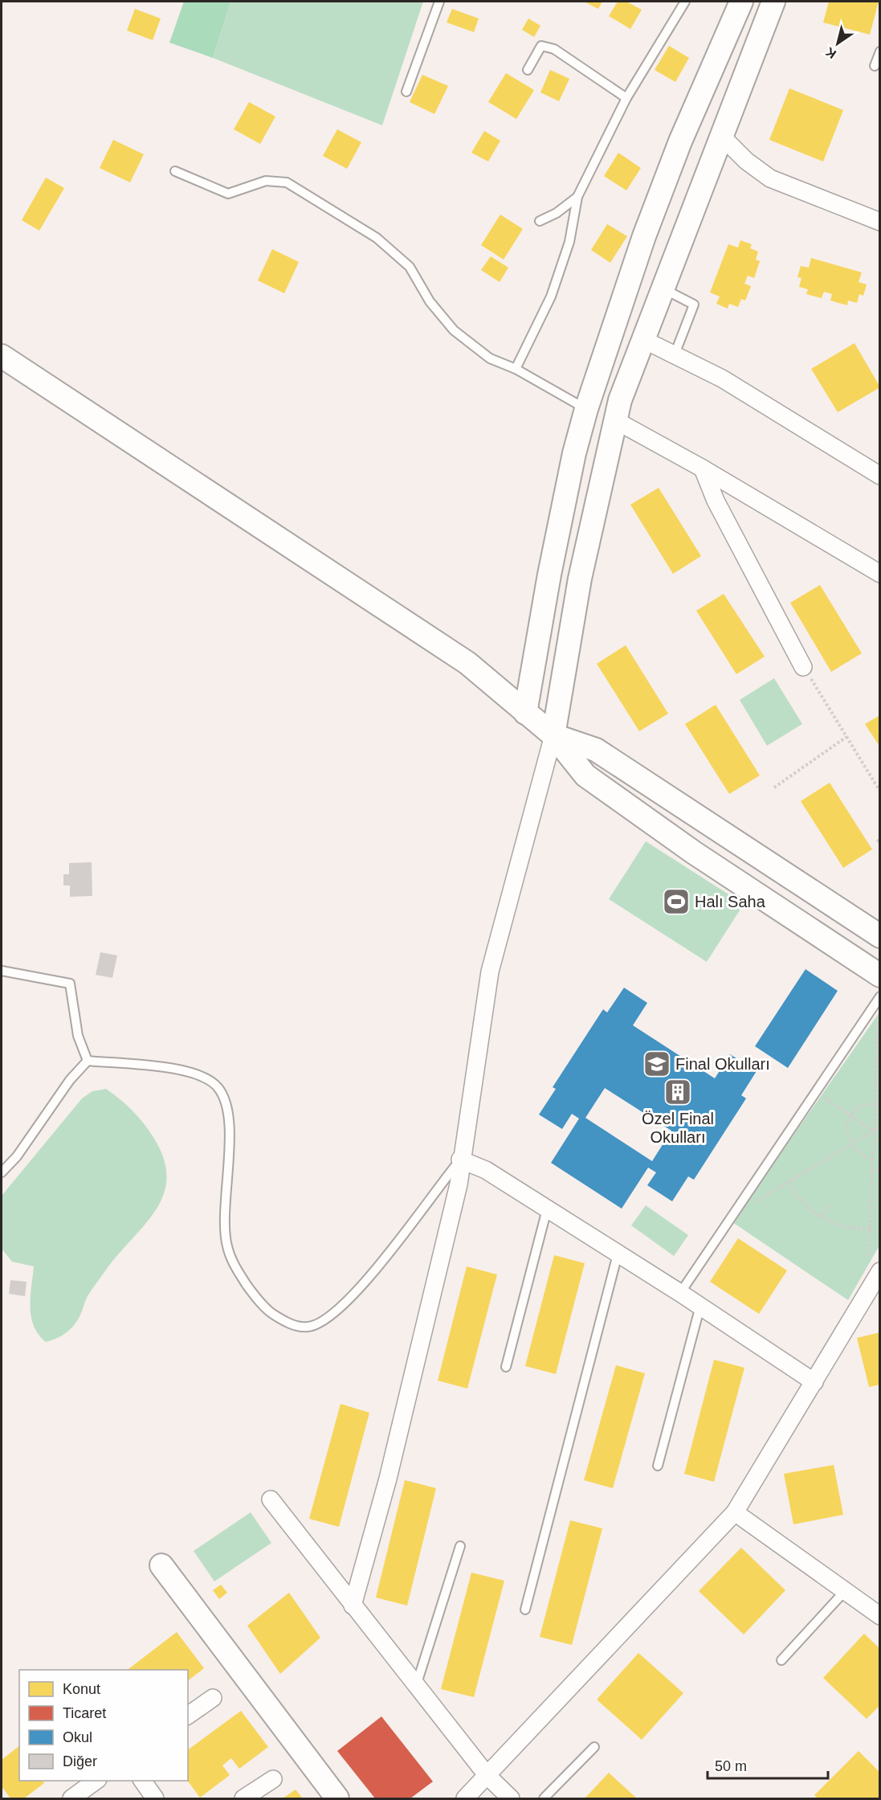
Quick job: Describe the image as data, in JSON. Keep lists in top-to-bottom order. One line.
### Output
{"places":{"sports":["Halı Saha"],"school or university":["Final Okulları"],"building":["Özel Final Okulları"]},"legend":["Konut","Ticaret","Okul","Diğer"],"scale_bar":"50 m","north":"bottom left"}
